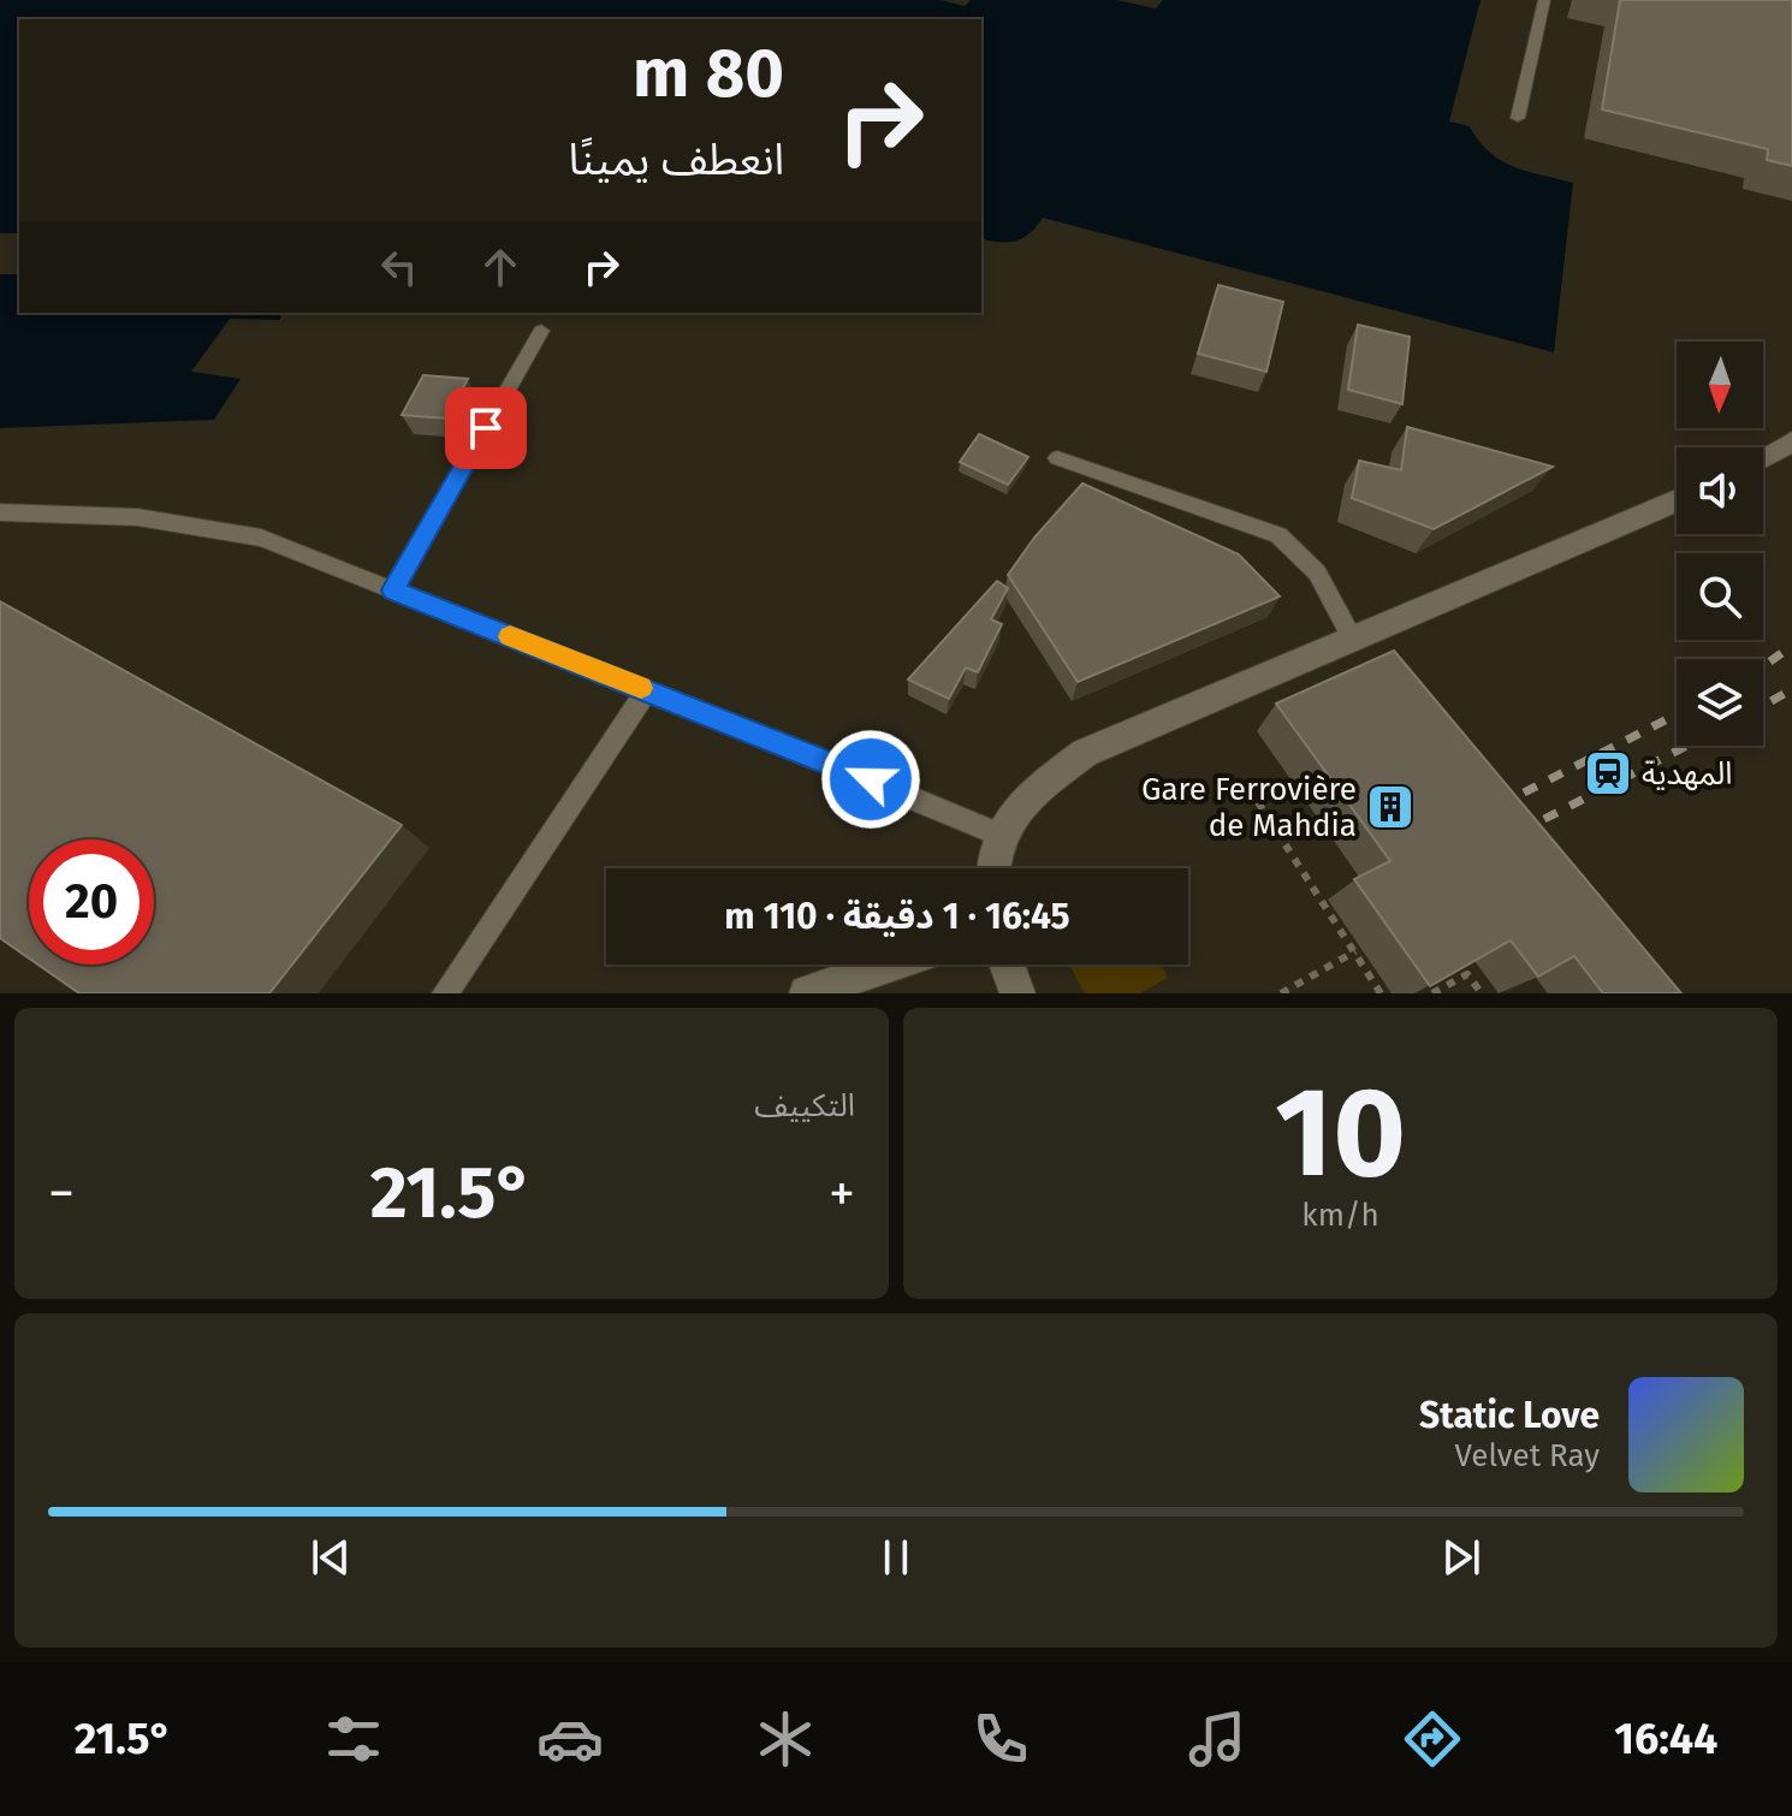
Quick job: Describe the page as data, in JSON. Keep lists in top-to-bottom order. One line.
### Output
{"places":{"station":["المهدية"],"building":["Gare Ferrovière de Mahdia"]},"north":"bottom","page":{"turn":["80 m","انعطف يمينًا"],"limit":"20","trip":"16:45 · 1 دقيقة · 110 m","tile":[["10","km/h"],"التكييف"],"heat":["−","21.5°","+"],"song":["Static Love","Velvet Ray"],"tabs":["16:44","21.5°"]}}
